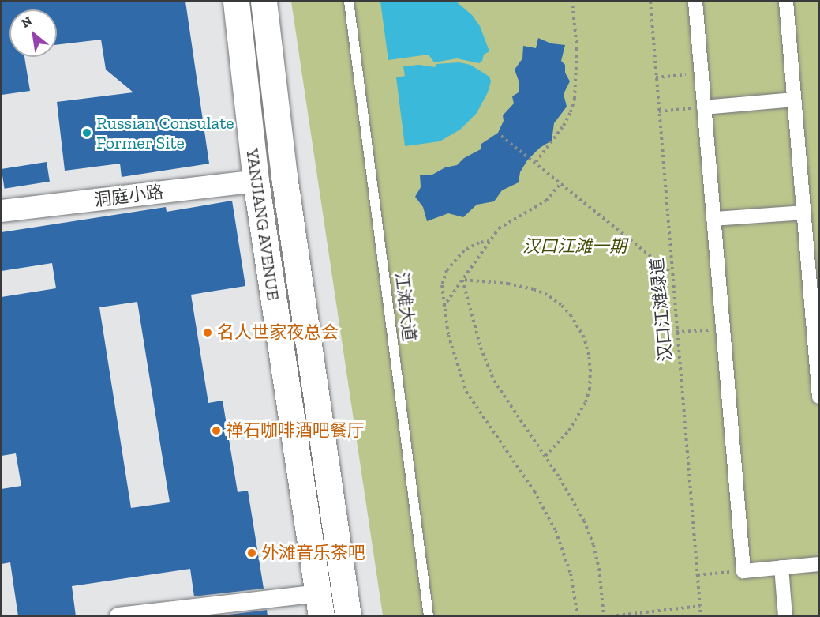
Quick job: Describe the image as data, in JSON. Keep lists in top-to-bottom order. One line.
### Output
{"streets":{"main road":["YANJIANG AVENUE"],"street":["洞庭小路"],"lane":["江滩大道"],"path":["汉口江滩绿道"]},"crossings":[["洞庭小路","YANJIANG AVENUE"]],"parks":["汉口江滩一期"],"places":["Russian Consulate Former Site","名人世家夜总会","禅石咖啡酒吧餐厅","外滩音乐茶吧"],"north":"top left"}
